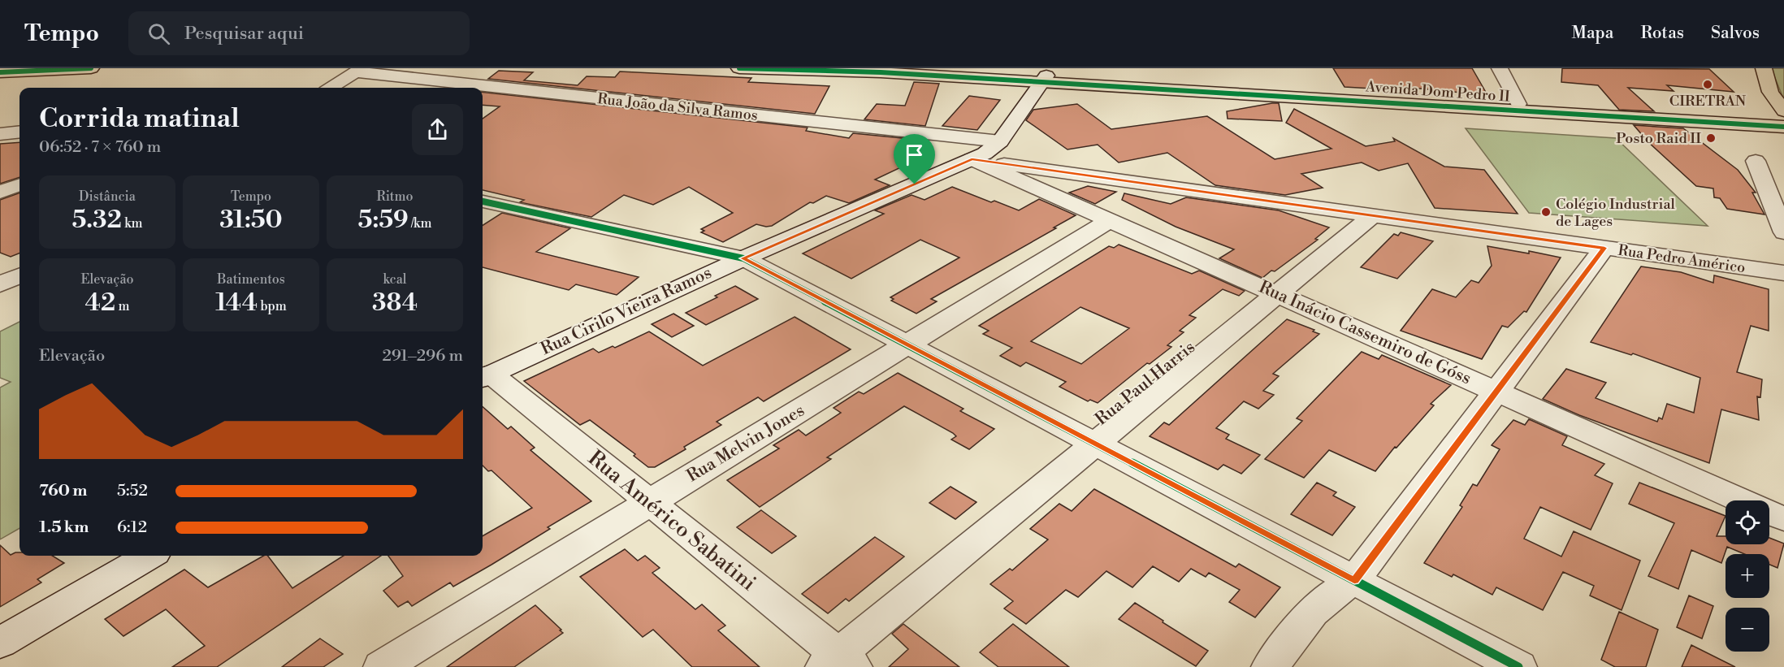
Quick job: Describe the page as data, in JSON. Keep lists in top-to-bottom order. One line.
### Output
{"streets":{"main road":["Avenida Dom Pedro II"],"street":["Rua João da Silva Ramos","Rua Pedro Américo","Rua Cirilo Vieira Ramos","Rua Inácio Cassemiro de Góss","Rua Paul Harris","Rua Melvin Jones","Rua Américo Sabatini"]},"crossings":[["Avenida Dom Pedro II","Rua Cirilo Vieira Ramos"],["Rua João da Silva Ramos","Rua Cirilo Vieira Ramos"],["Rua Pedro Américo","Rua Cirilo Vieira Ramos"],["Rua Pedro Américo","Rua Inácio Cassemiro de Góss"],["Rua Pedro Américo","Rua Paul Harris"],["Rua Cirilo Vieira Ramos","Rua Inácio Cassemiro de Góss"],["Rua Cirilo Vieira Ramos","Rua Américo Sabatini"],["Rua Inácio Cassemiro de Góss","Rua Paul Harris"],["Rua Inácio Cassemiro de Góss","Rua Melvin Jones"],["Rua Paul Harris","Rua Américo Sabatini"],["Rua Melvin Jones","Rua Américo Sabatini"]],"places":["CIRETRAN","Posto Raid II","Colégio Industrial de Lages"],"page":{"header":"Tempo","search":"Pesquisar aqui","nav":["Mapa","Rotas","Salvos"],"heading":["Corrida matinal","06:52 · 7 × 760 m"],"stats":[["Distância","5.32 km"],["Tempo","31:50"],["Ritmo","5:59 /km"],["Elevação","42 m"],["Batimentos","144 bpm"],["kcal","384"]],"chart":["Elevação","291–296 m"],"list":[{"name":"760 m","note":"5:52"},{"name":"1.5 km","note":"6:12"}],"map_buttons":["+","−"]}}
